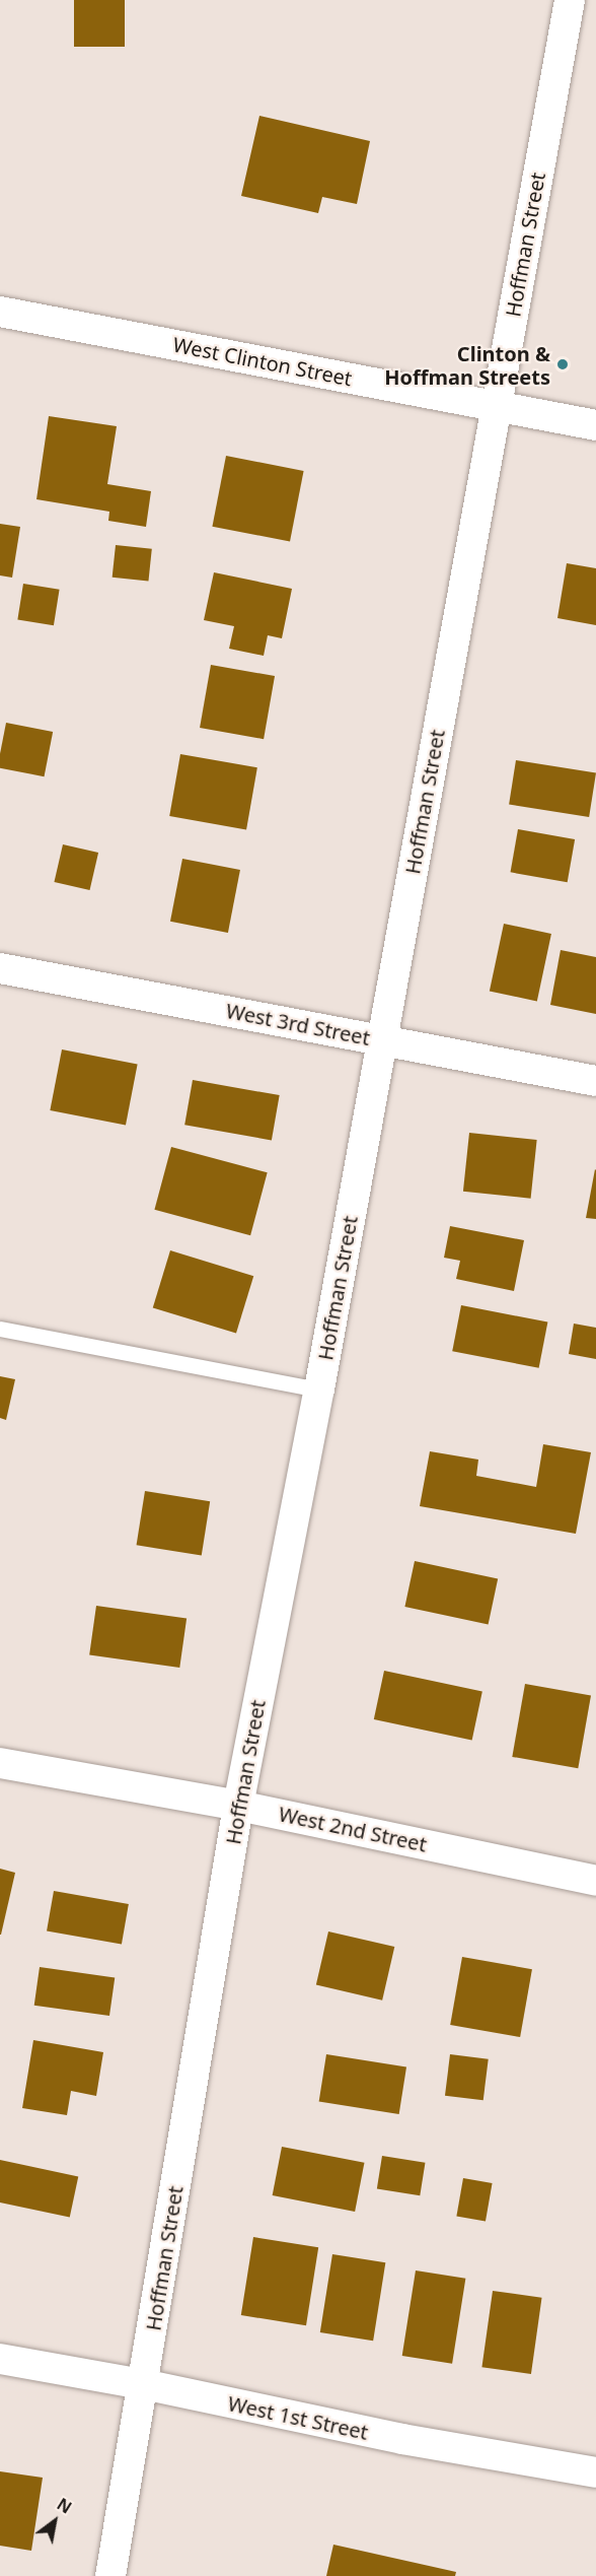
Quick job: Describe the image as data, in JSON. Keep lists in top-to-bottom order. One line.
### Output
{"streets":{"street":["Hoffman Street","West Clinton Street","West 3rd Street","West 2nd Street","West 1st Street"]},"crossings":[["Hoffman Street","West Clinton Street"],["Hoffman Street","West 3rd Street"],["Hoffman Street","West 2nd Street"],["Hoffman Street","West 1st Street"]],"places":["Clinton & Hoffman Streets"],"north":"top right"}
